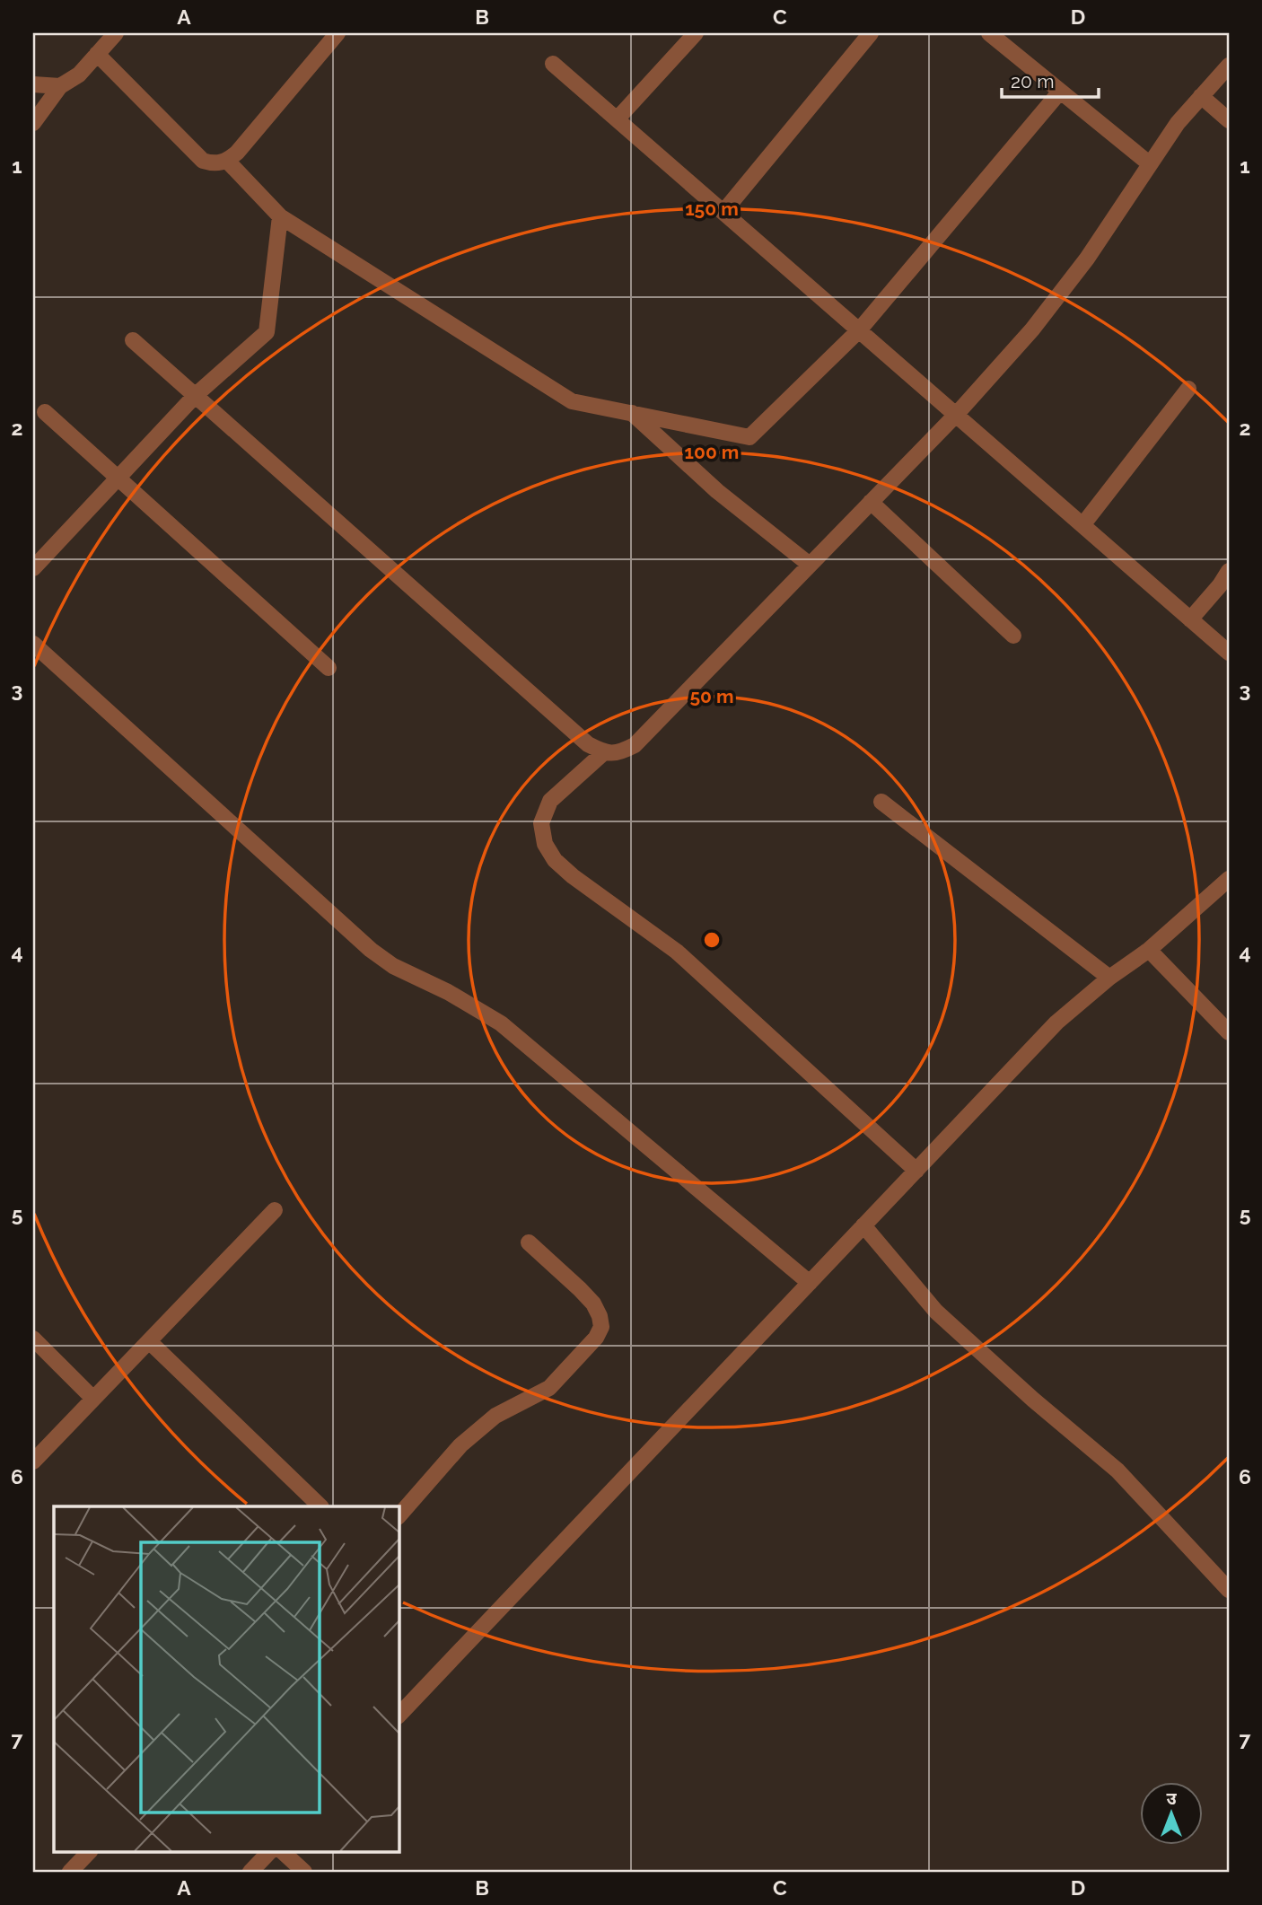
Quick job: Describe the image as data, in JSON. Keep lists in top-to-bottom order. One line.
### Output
{"scale_bar":"20 m","north":"top","grid":{"columns":["A","B","C","D"],"rows":["1","2","3","4","5","6","7"]},"rings":["150 m","100 m","50 m"]}
